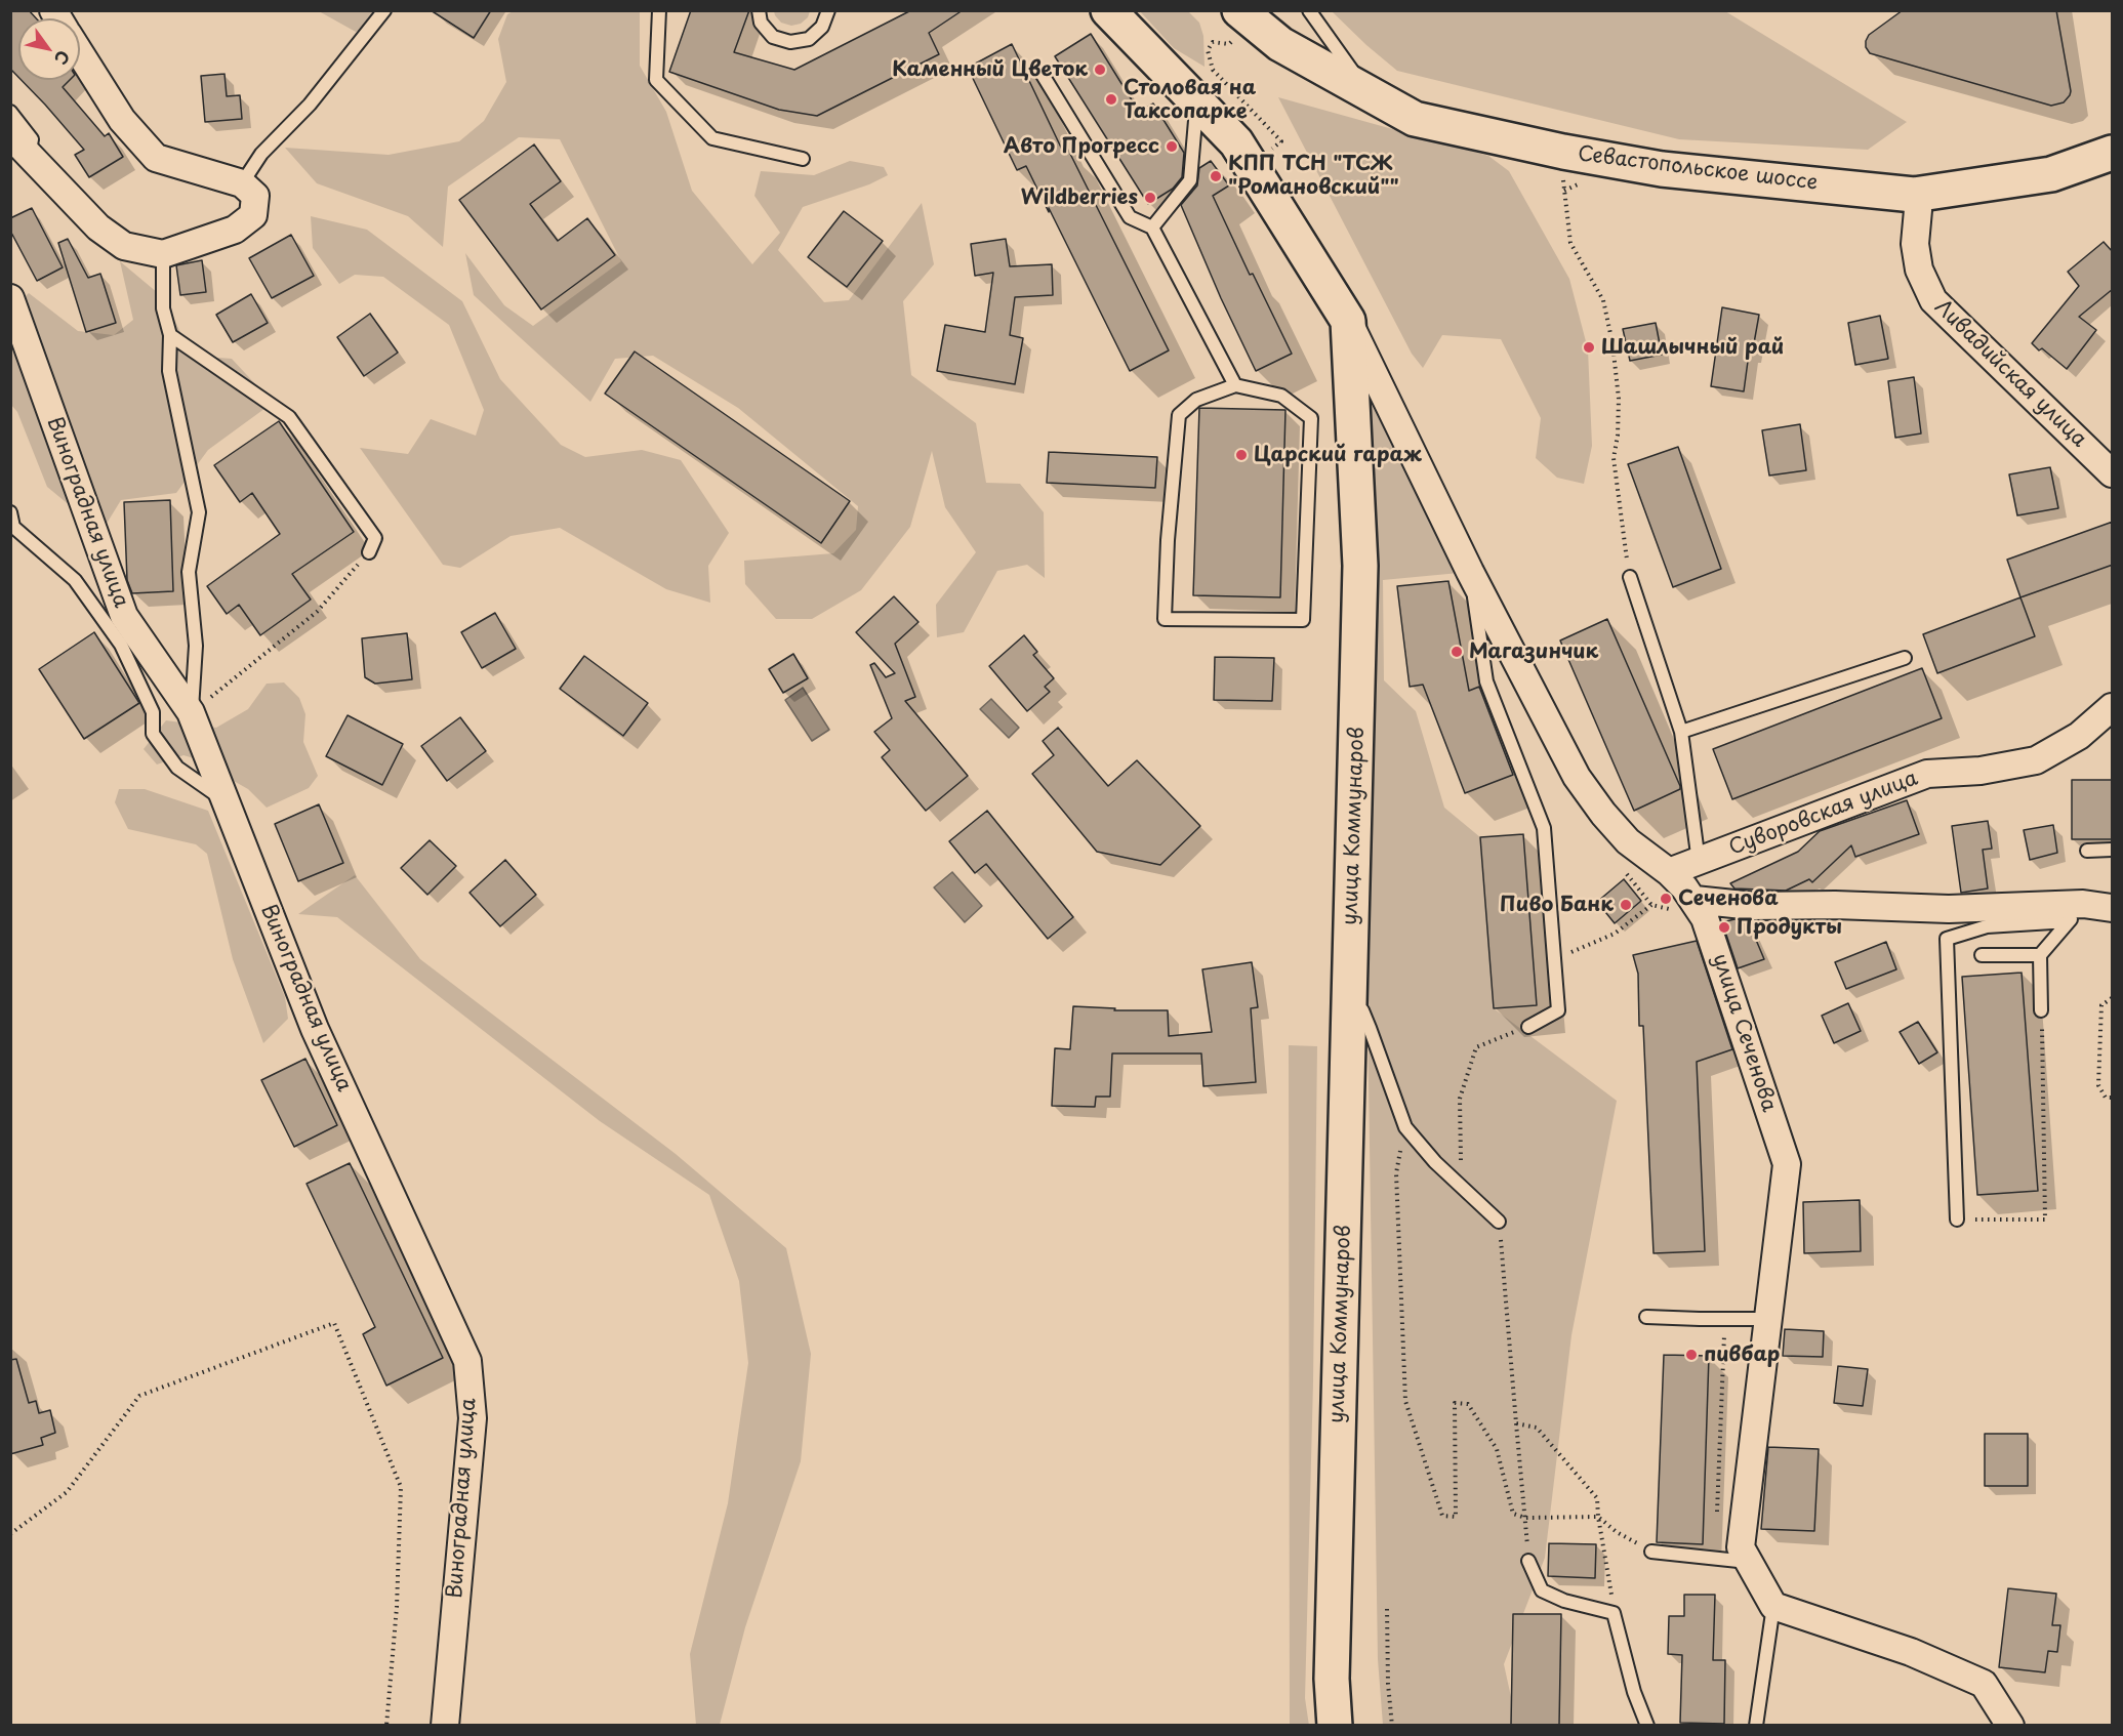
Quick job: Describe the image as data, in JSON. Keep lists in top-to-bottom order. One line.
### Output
{"streets":{"main road":["Севастопольское шоссе","улица Коммунаров"],"street":["Ливадийская улица","Виноградная улица","Суворовская улица","улица Сеченова"]},"crossings":[["Севастопольское шоссе","Ливадийская улица"],["Суворовская улица","улица Сеченова"],["улица Коммунаров","улица Сеченова"]],"places":["Каменный Цветок","Столовая на Таксопарке","Авто Прогресс","КПП ТСН \"ТСЖ \"Романовский\"\"","Wildberries","Шашлычный рай","Царский гараж","Магазинчик","Сеченова","Пиво Банк","Продукты","пивбар"],"north":"bottom right"}
